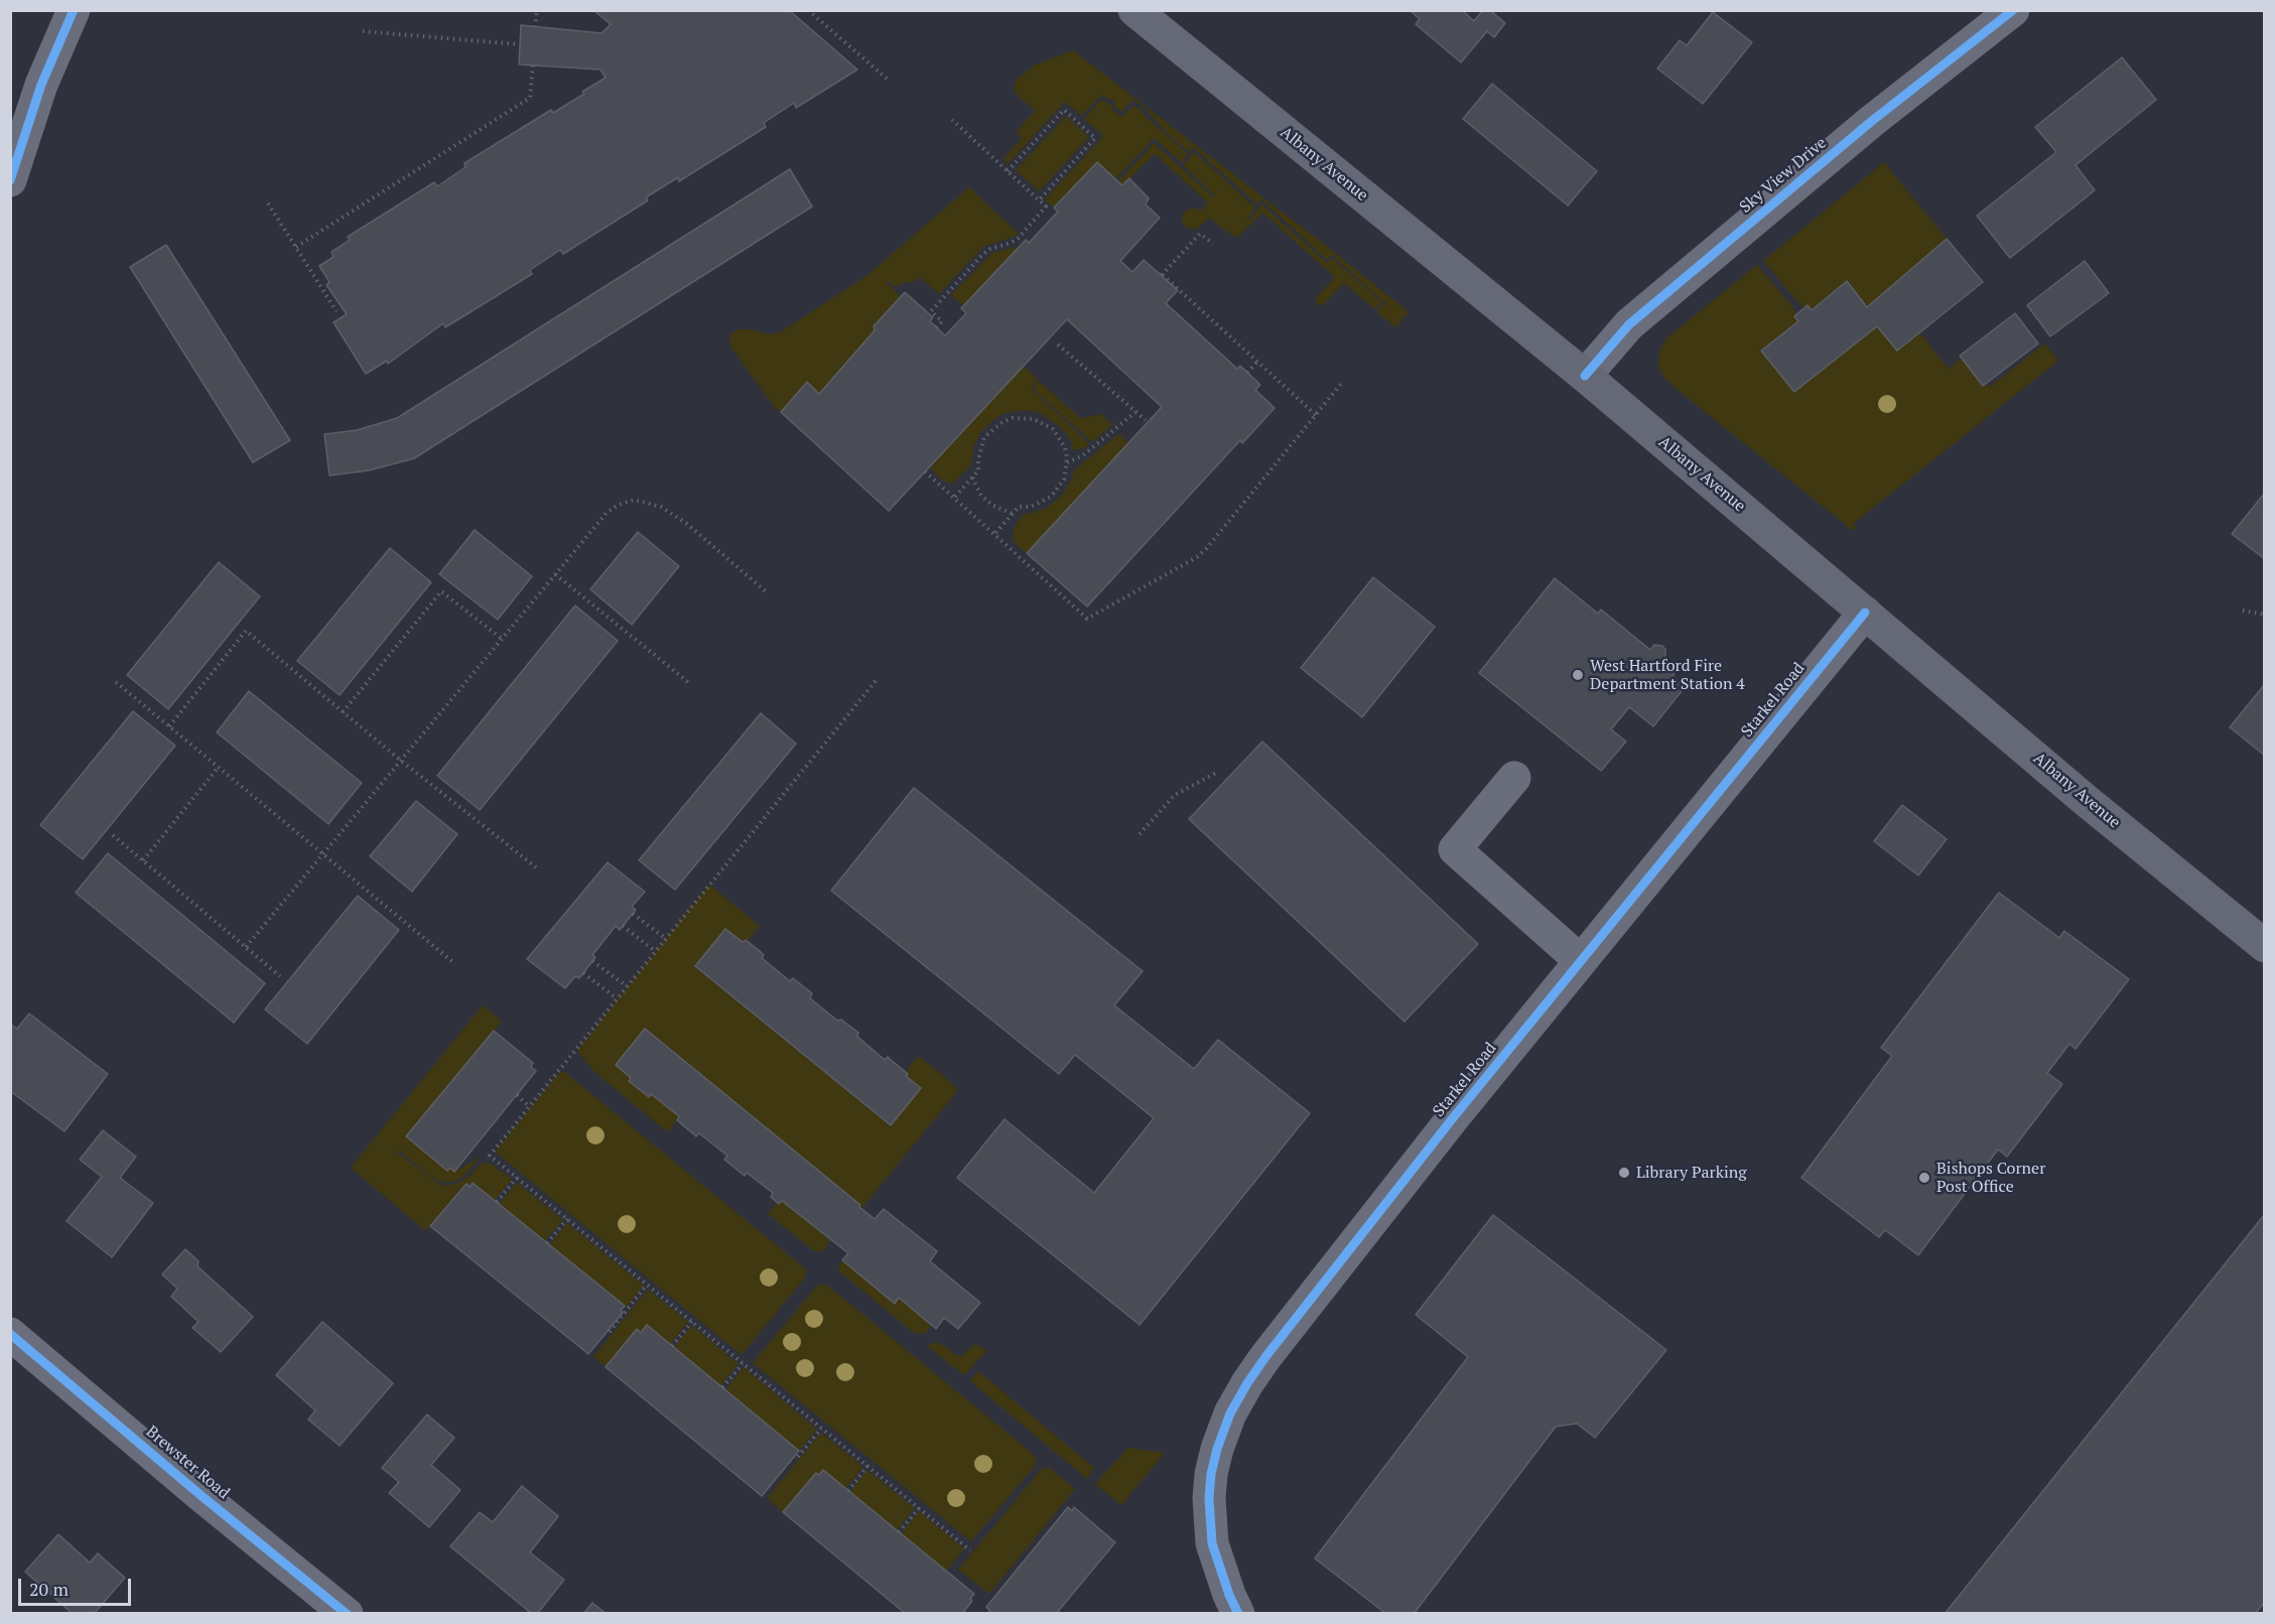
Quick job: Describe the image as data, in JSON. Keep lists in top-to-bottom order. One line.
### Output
{"streets":{"highway":["Albany Avenue"],"street":["Sky View Drive","Starkel Road","Brewster Road"]},"crossings":[["Albany Avenue","Sky View Drive"],["Albany Avenue","Starkel Road"]],"places":["West Hartford Fire Department Station 4","Library Parking","Bishops Corner Post Office"],"scale_bar":"20 m"}
